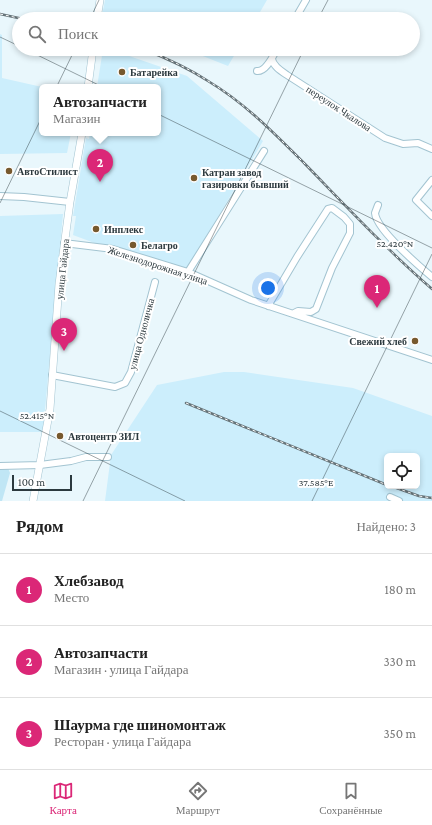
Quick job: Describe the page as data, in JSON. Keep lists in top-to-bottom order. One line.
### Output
{"streets":{"main road":["улица Гайдара"],"street":["переулок Чкалова","Железнодорожная улица","улица Одноличка"]},"crossings":[["Железнодорожная улица","улица Гайдара"],["улица Гайдара","улица Одноличка"]],"places":["Батарейка","АвтоСтилист","Катран завод газировки бывший","Инплекс","Белагро","Свежий хлеб","Автоцентр ЗИЛ"],"scale_bar":"100 m","page":{"search":"Поиск","popup":["Автозапчасти","Магазин"],"pins":["2","1","3"],"scale":"100 m","heading":["Рядом","Найдено: 3"],"list":[{"mark":"1","name":"Хлебзавод","note":"Место","value":"180 m"},{"mark":"2","name":"Автозапчасти","note":"Магазин · улица Гайдара","value":"330 m"},{"mark":"3","name":"Шаурма где шиномонтаж","note":"Ресторан · улица Гайдара","value":"350 m"}],"nav":["Карта","Маршрут","Сохранённые"]},"coordinates":["52.420°N","52.415°N","37.585°E"]}
